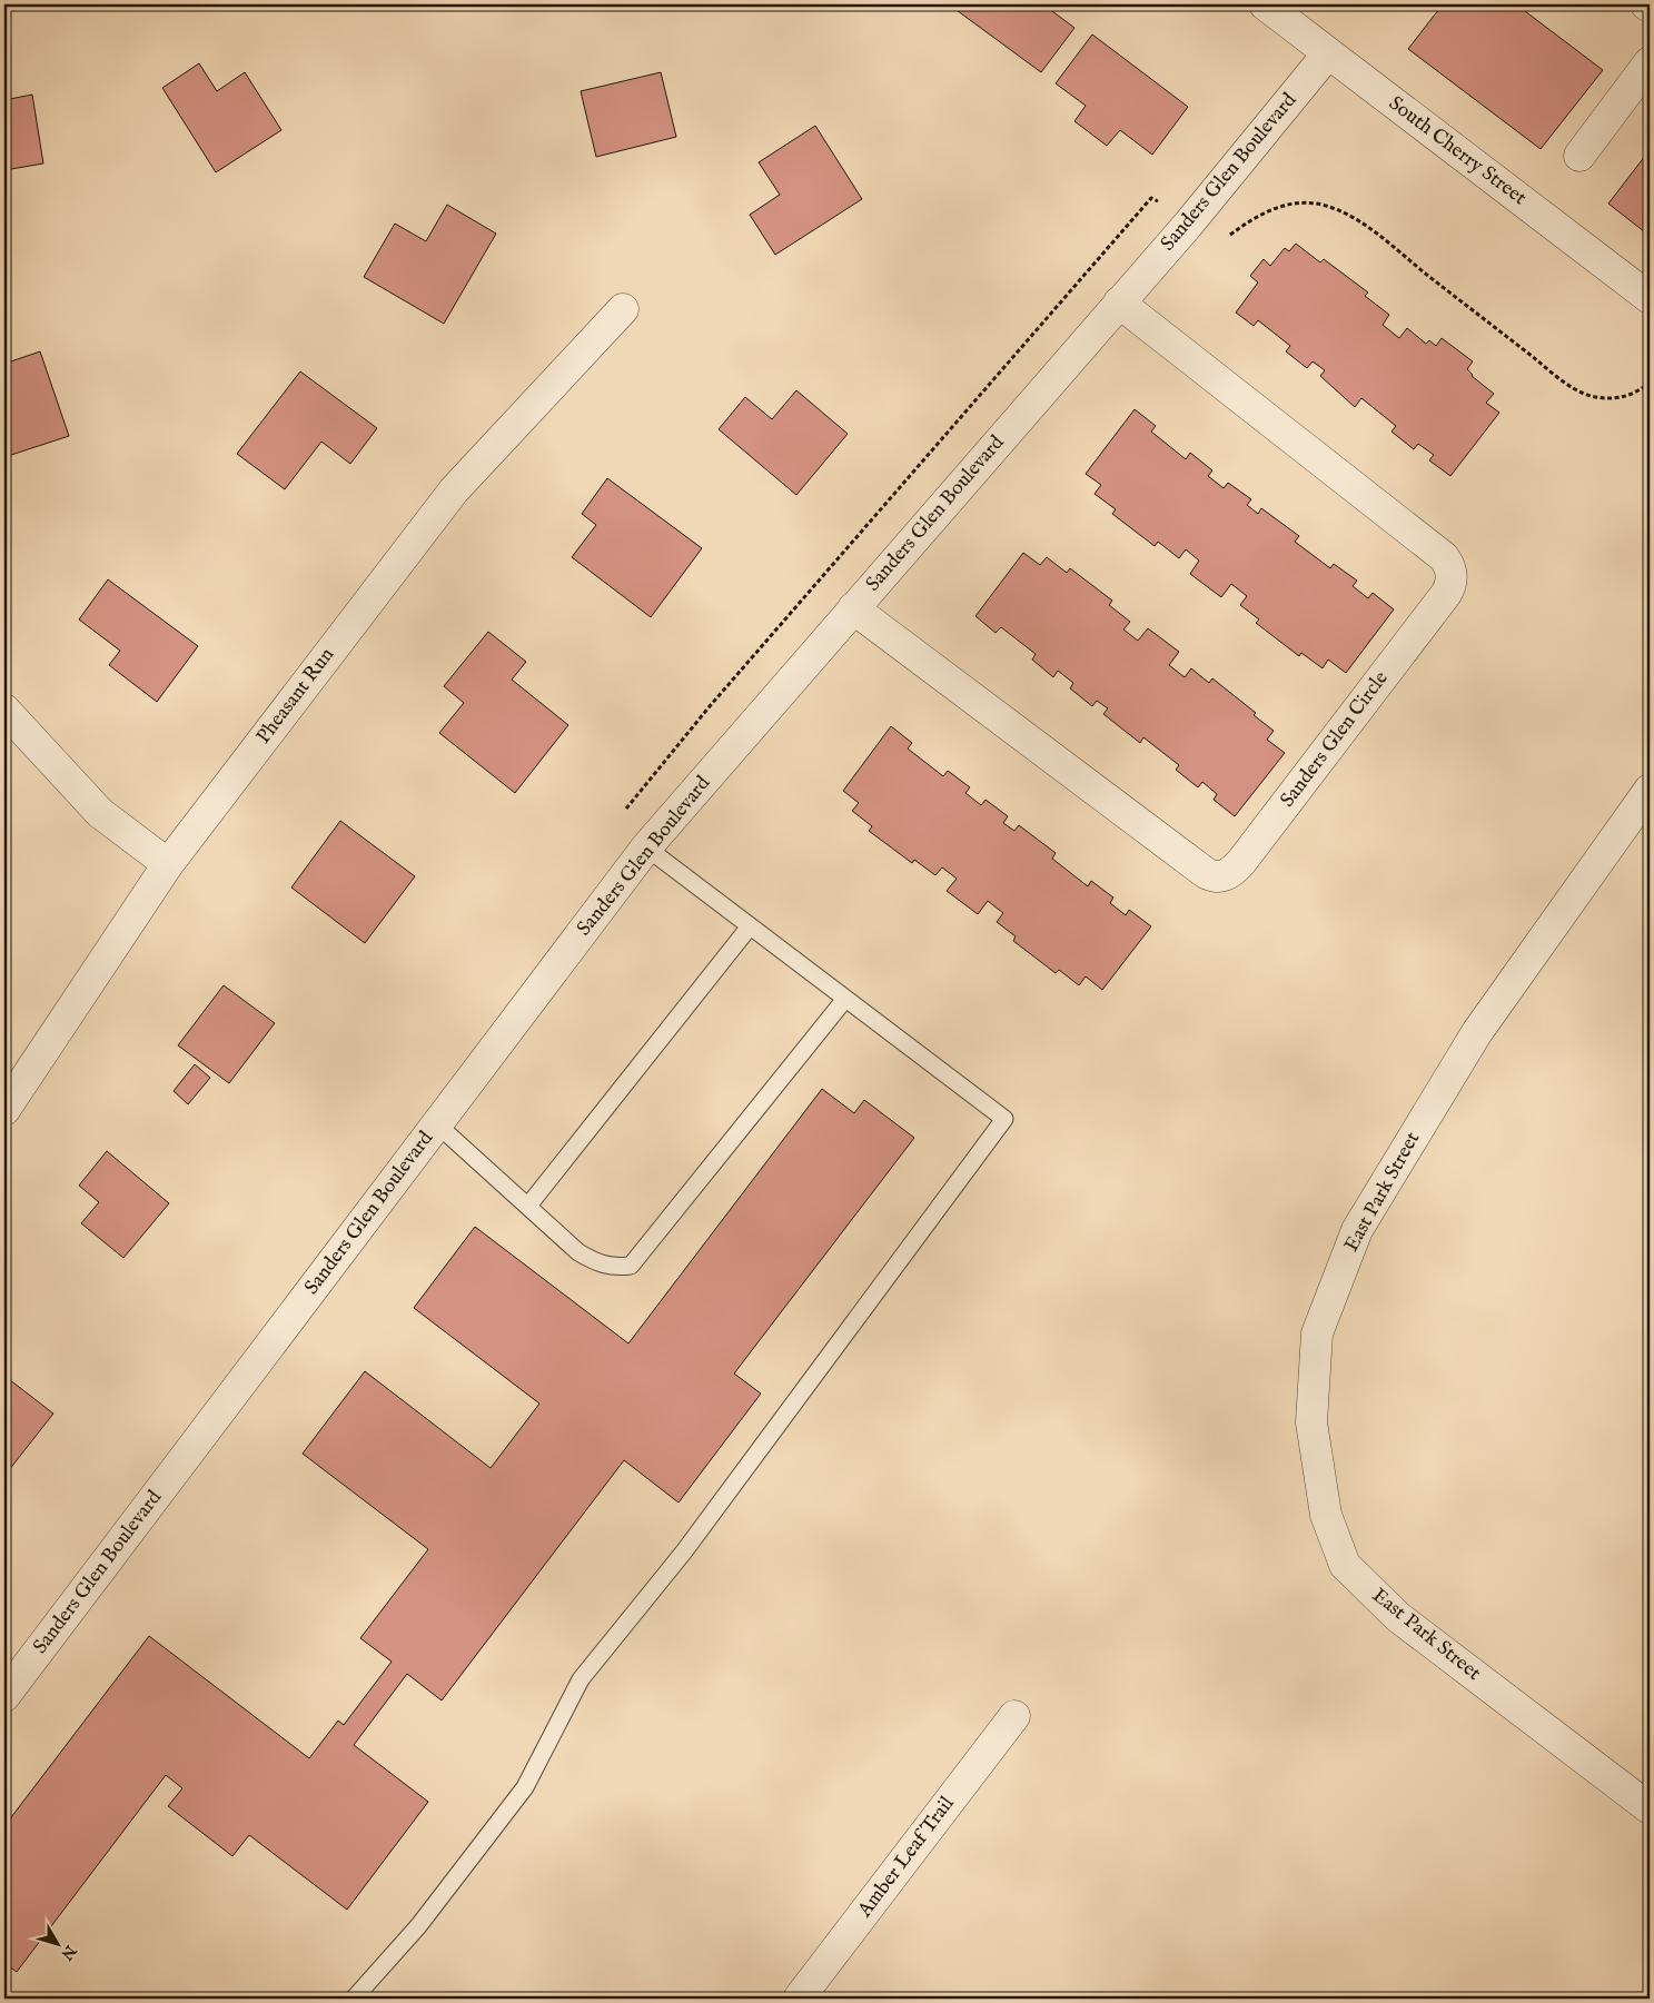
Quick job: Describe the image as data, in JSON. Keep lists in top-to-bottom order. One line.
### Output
{"streets":{"street":["South Cherry Street","Sanders Glen Boulevard","Pheasant Run","Sanders Glen Circle","East Park Street","Amber Leaf Trail"]},"crossings":[["South Cherry Street","Sanders Glen Boulevard"],["Sanders Glen Boulevard","Sanders Glen Circle"]],"north":"bottom right"}
